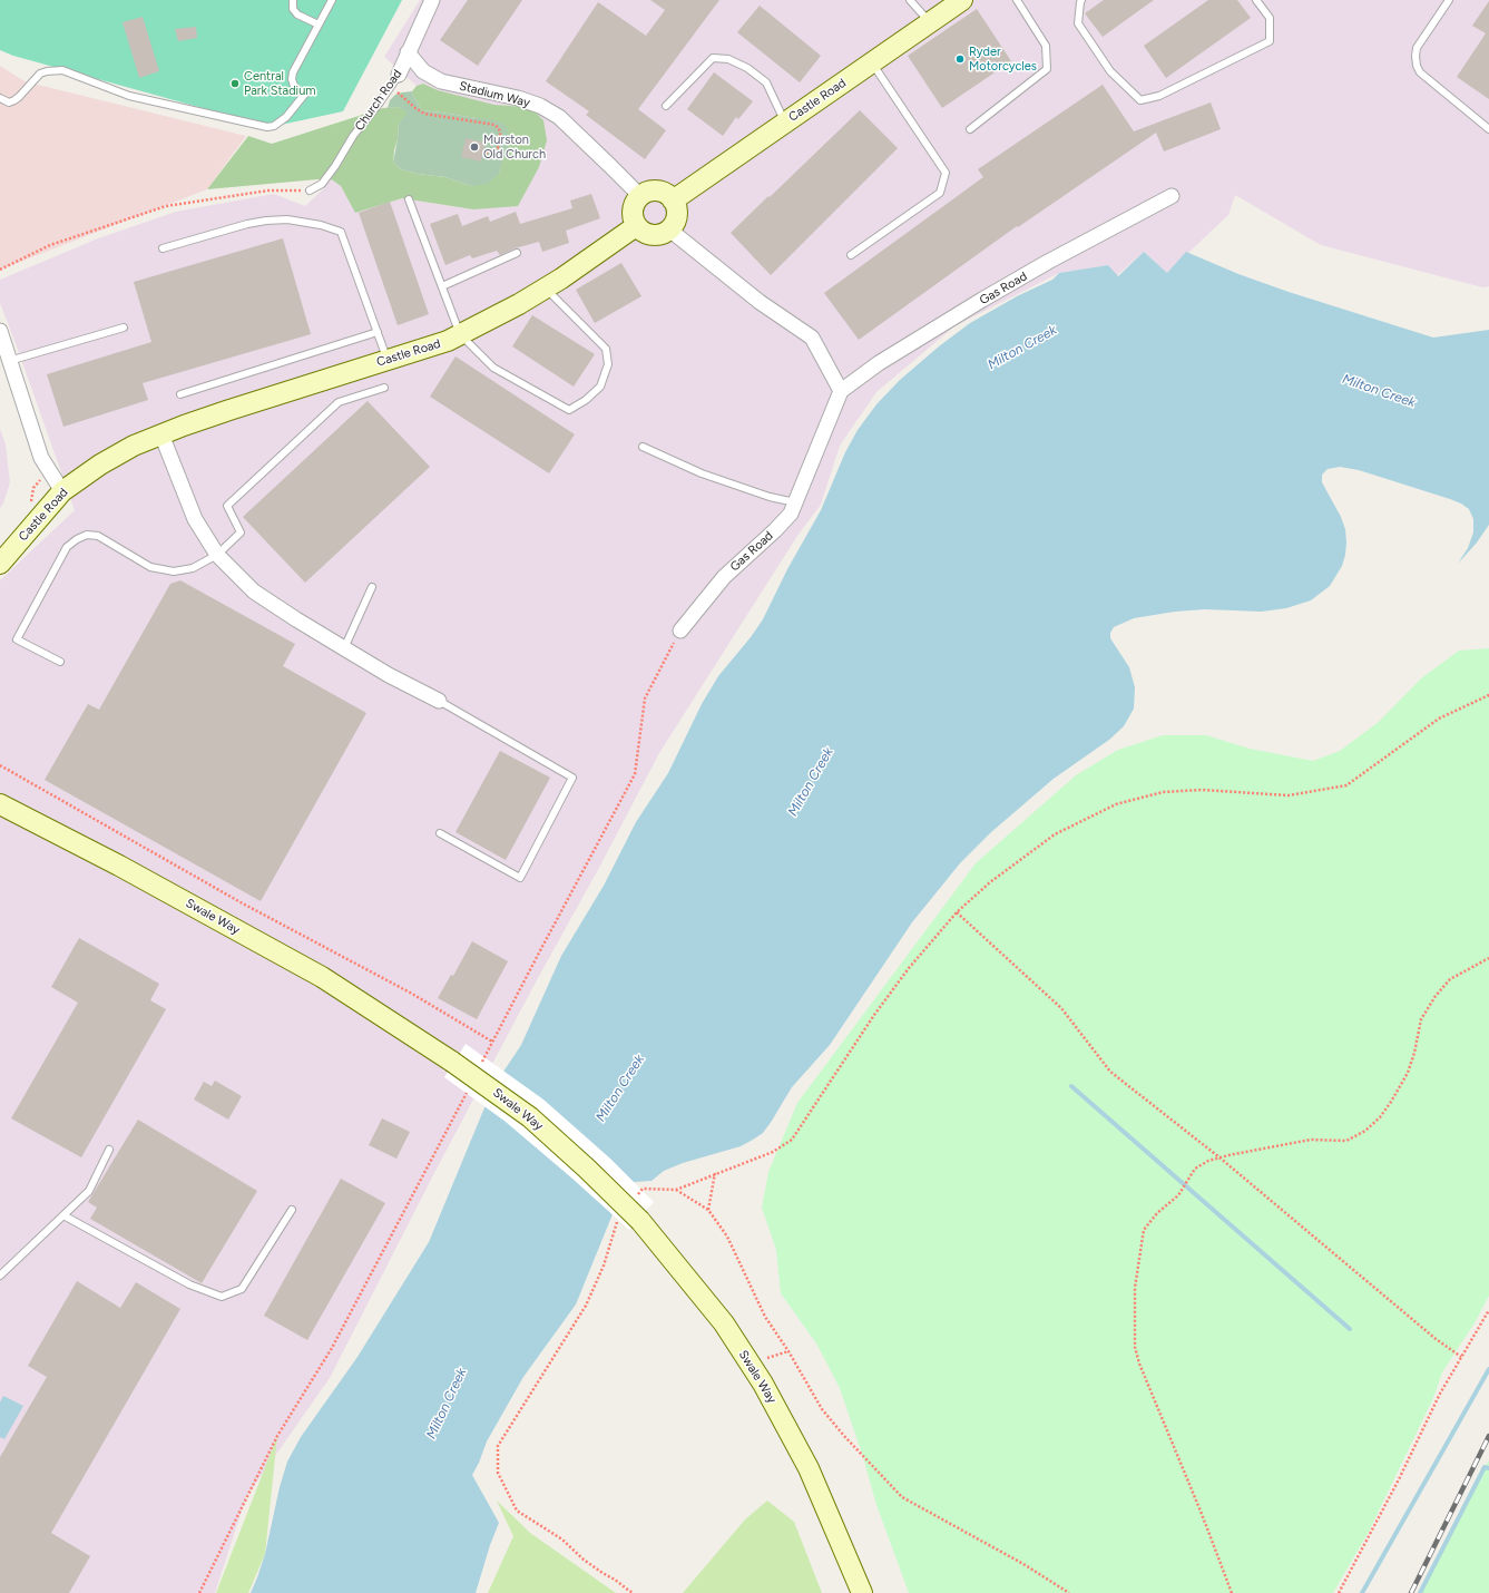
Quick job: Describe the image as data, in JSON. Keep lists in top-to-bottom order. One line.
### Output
{"streets":{"main road":["Castle Road","Swale Way"],"street":["Stadium Way","Church Road","Gas Road"]},"crossings":[["Stadium Way","Church Road"],["Stadium Way","Castle Road"]],"water":["Milton Creek"],"places":["Ryder Motorcycles","Central Park Stadium","Murston Old Church"]}
